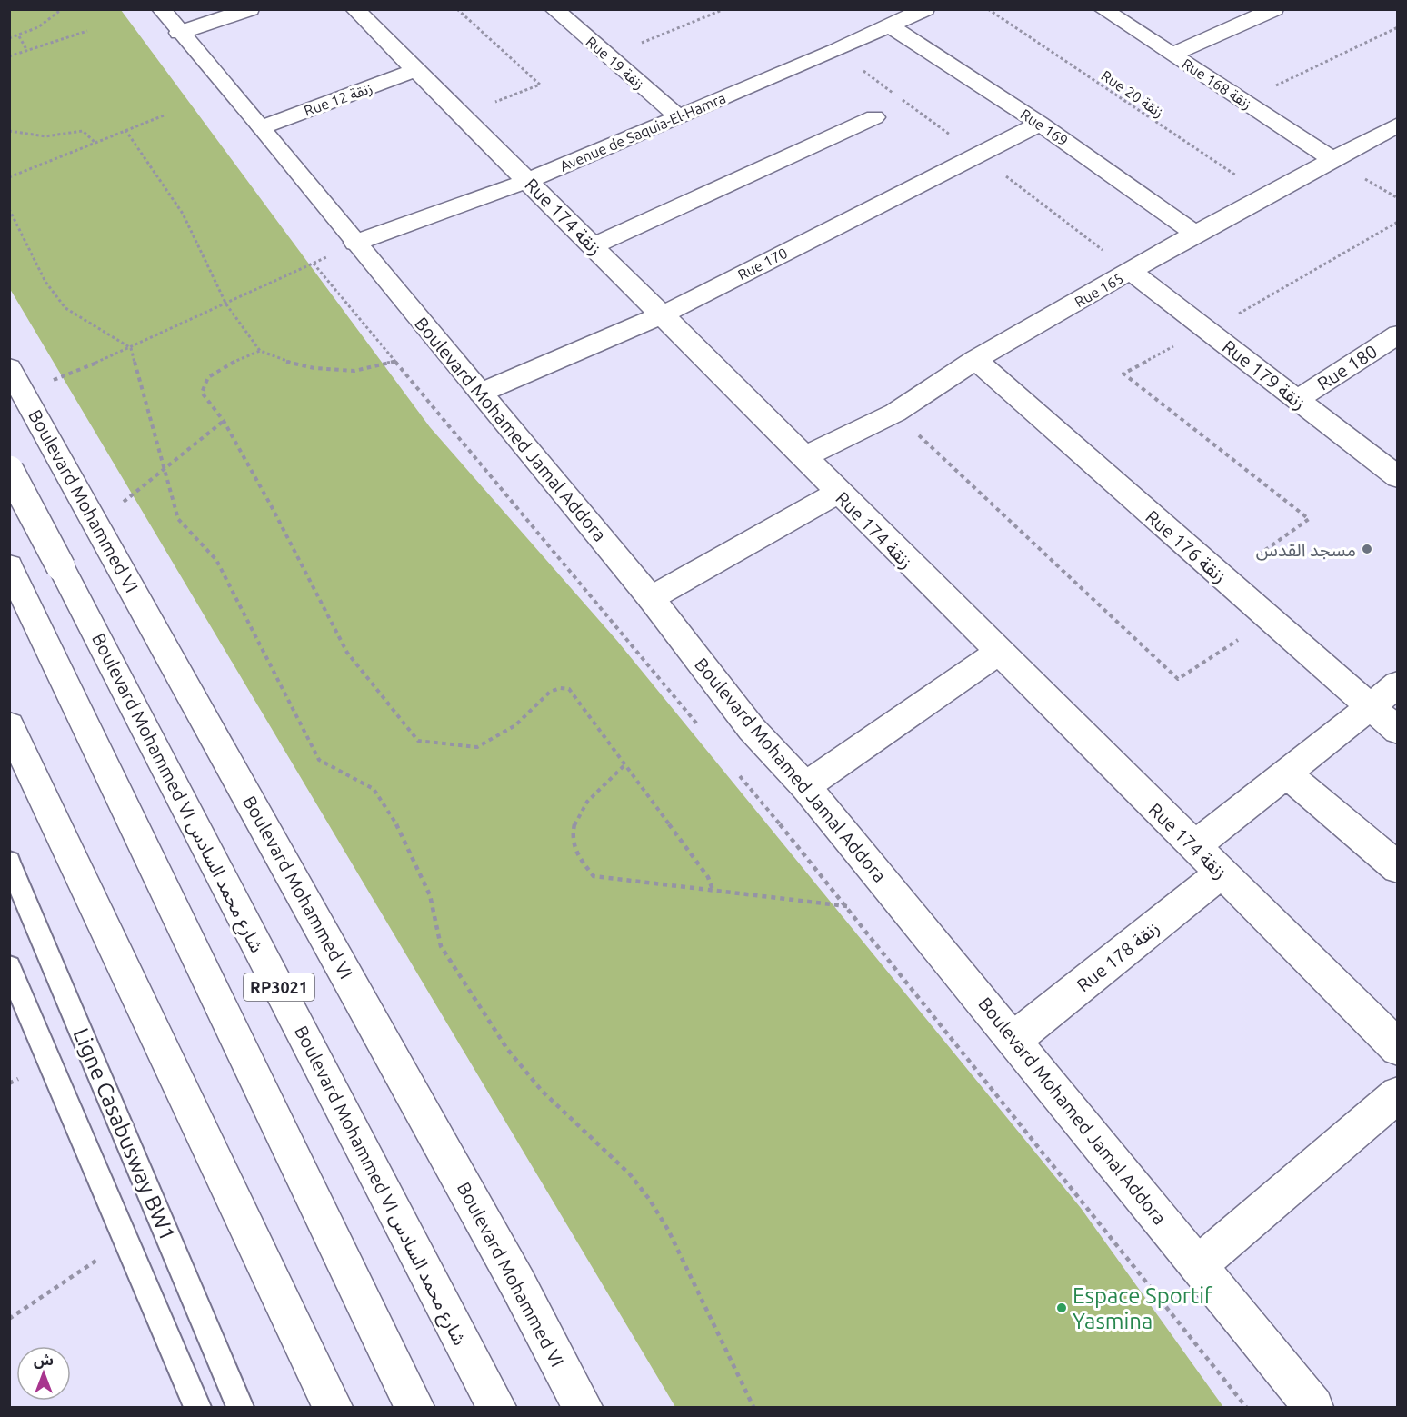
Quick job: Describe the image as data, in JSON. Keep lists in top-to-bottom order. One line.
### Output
{"streets":{"main road":["Rue 19 زنقة","Rue 168 زنقة","Rue 12 زنقة","Rue 169","Avenue de Saquia-El-Hamra","Rue 174 زنقة","Rue 170","Rue 165","Rue 180","Rue 179 زنقة","Boulevard Mohamed Jamal Addora","Boulevard Mohammed VI","Rue 176 زنقة","Boulevard Mohammed VI شارع محمد السادس","Rue 178 زنقة","RP3021"],"lane":["Ligne Casabusway BW1"],"path":["Rue 20 زنقة"]},"crossings":[["Rue 19 زنقة","Avenue de Saquia-El-Hamra"],["Rue 168 زنقة","Rue 165"],["Rue 20 زنقة","Rue 165"],["Rue 12 زنقة","Rue 174 زنقة"],["Rue 12 زنقة","Boulevard Mohamed Jamal Addora"],["Rue 169","Avenue de Saquia-El-Hamra"],["Rue 169","Rue 170"],["Rue 169","Rue 165"],["Avenue de Saquia-El-Hamra","Rue 174 زنقة"],["Avenue de Saquia-El-Hamra","Boulevard Mohamed Jamal Addora"],["Rue 174 زنقة","Rue 170"],["Rue 174 زنقة","Rue 165"],["Rue 174 زنقة","Rue 178 زنقة"],["Rue 170","Boulevard Mohamed Jamal Addora"],["Rue 165","Rue 179 زنقة"],["Rue 165","Rue 176 زنقة"],["Rue 180","Rue 179 زنقة"],["Boulevard Mohamed Jamal Addora","Rue 178 زنقة"]],"places":["مسجد القدس","Espace Sportif Yasmina"],"north":"top"}
